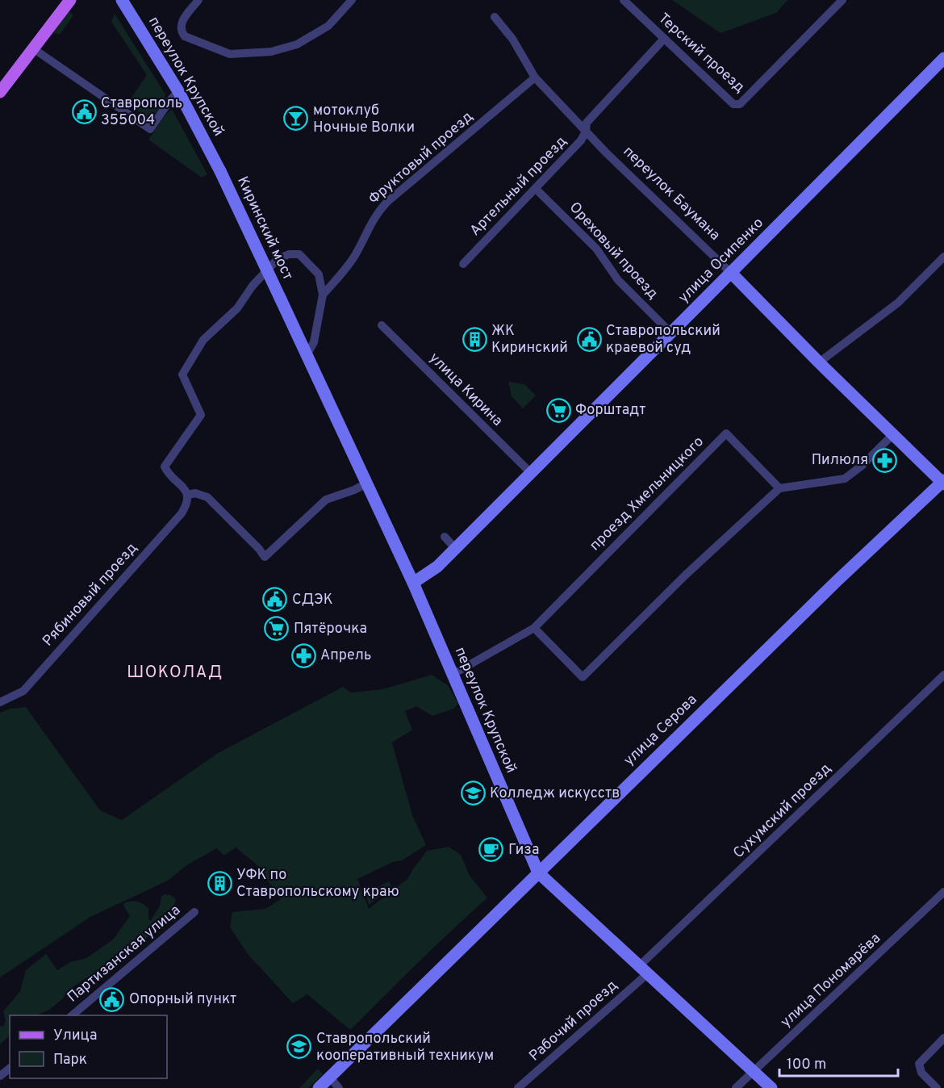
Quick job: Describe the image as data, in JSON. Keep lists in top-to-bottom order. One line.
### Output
{"streets":{"street":["Терский проезд","переулок Крупской","Фруктовый проезд","Артельный проезд","переулок Баумана","Киринский мост","Ореховый проезд","улица Осипенко","улица Кирина","проезд Хмельницкого","Рябиновый проезд","улица Серова","Сухумский проезд","Партизанская улица","улица Пономарёва","Рабочий проезд"]},"crossings":[["Терский проезд","Артельный проезд"],["переулок Крупской","Киринский мост"],["переулок Крупской","улица Осипенко"],["переулок Крупской","проезд Хмельницкого"],["переулок Крупской","улица Серова"],["переулок Крупской","Сухумский проезд"],["переулок Крупской","улица Пономарёва"],["переулок Крупской","Рабочий проезд"],["Фруктовый проезд","переулок Баумана"],["Артельный проезд","переулок Баумана"],["Артельный проезд","Ореховый проезд"],["переулок Баумана","улица Осипенко"],["переулок Баумана","улица Серова"],["Ореховый проезд","улица Осипенко"],["улица Осипенко","улица Кирина"],["Сухумский проезд","Рабочий проезд"]],"districts":["ШОКОЛАД"],"places":{"public building":["Ставрополь 355004","Ставропольский краевой суд","СДЭК","Опорный пункт"],"bar":["мотоклуб Ночные Волки"],"building":["ЖК Киринский","УФК по Ставропольскому краю"],"supermarket":["Форштадт","Пятёрочка"],"pharmacy":["Пилюля","Апрель"],"school or university":["Колледж искусств","Ставропольский кооперативный техникум"],"cafe":["Гиза"]},"legend":["Улица","Парк"],"scale_bar":"100 m"}
